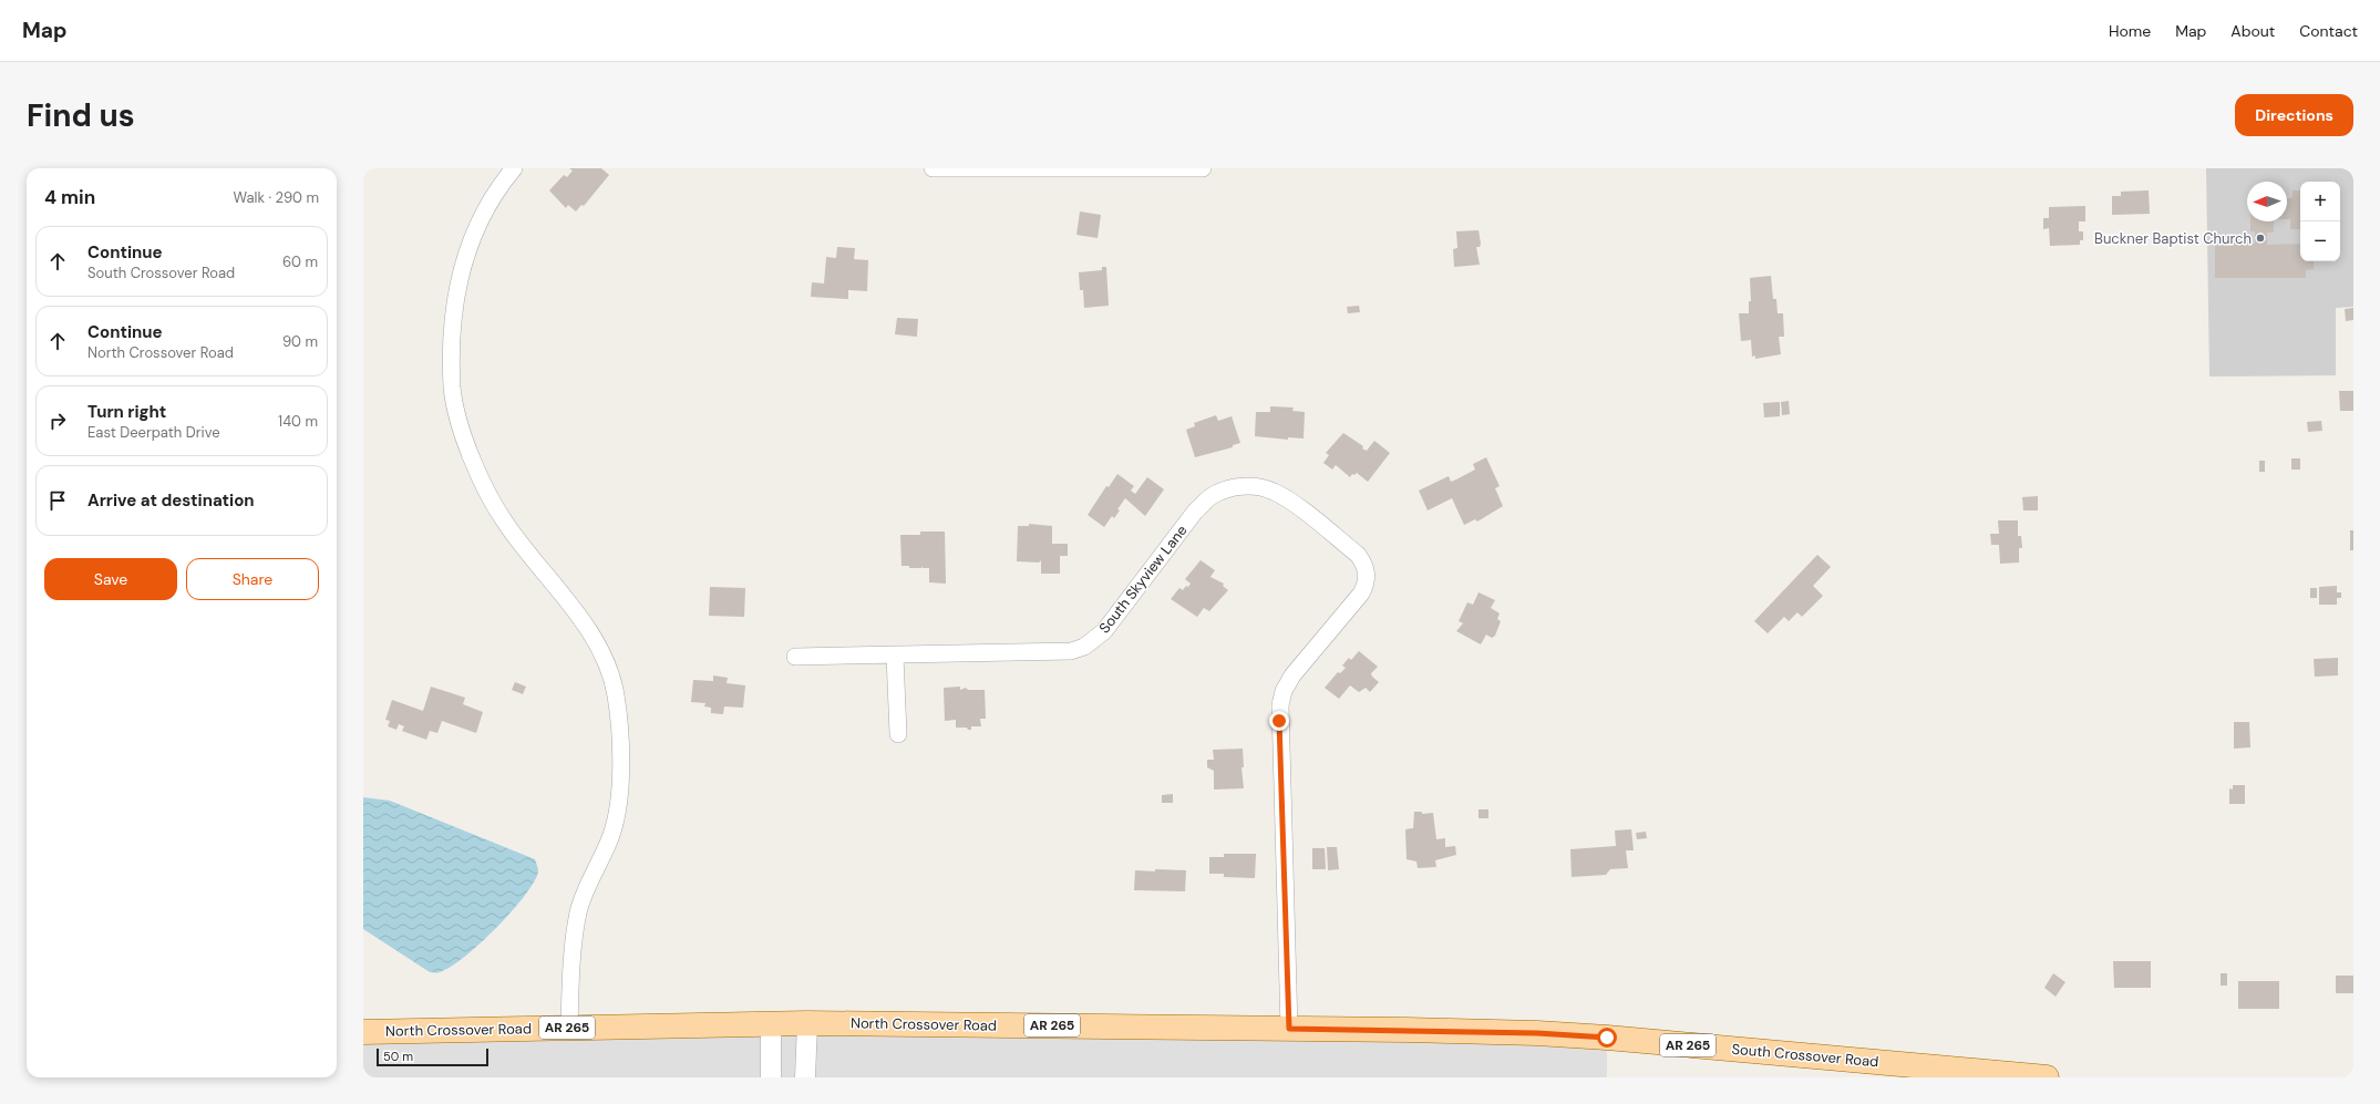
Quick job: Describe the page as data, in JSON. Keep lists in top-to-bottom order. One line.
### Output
{"streets":{"main road":["North Crossover Road","AR 265","South Crossover Road"],"street":["South Skyview Lane"]},"crossings":[["South Skyview Lane","North Crossover Road"],["North Crossover Road","South Crossover Road"]],"places":["Buckner Baptist Church"],"scale_bar":"50 m","north":"left","page":{"header":"Map","nav":["Home","Map","About","Contact"],"buttons":["Directions",["Save","Share"]],"title":"Find us","heading":["4 min","Walk · 290 m"],"map_buttons":["+","−"],"list":[["Continue","South Crossover Road","60 m"],["Continue","North Crossover Road","90 m"],["Turn right","East Deerpath Drive","140 m"],"Arrive at destination"],"scale":"50 m"}}
